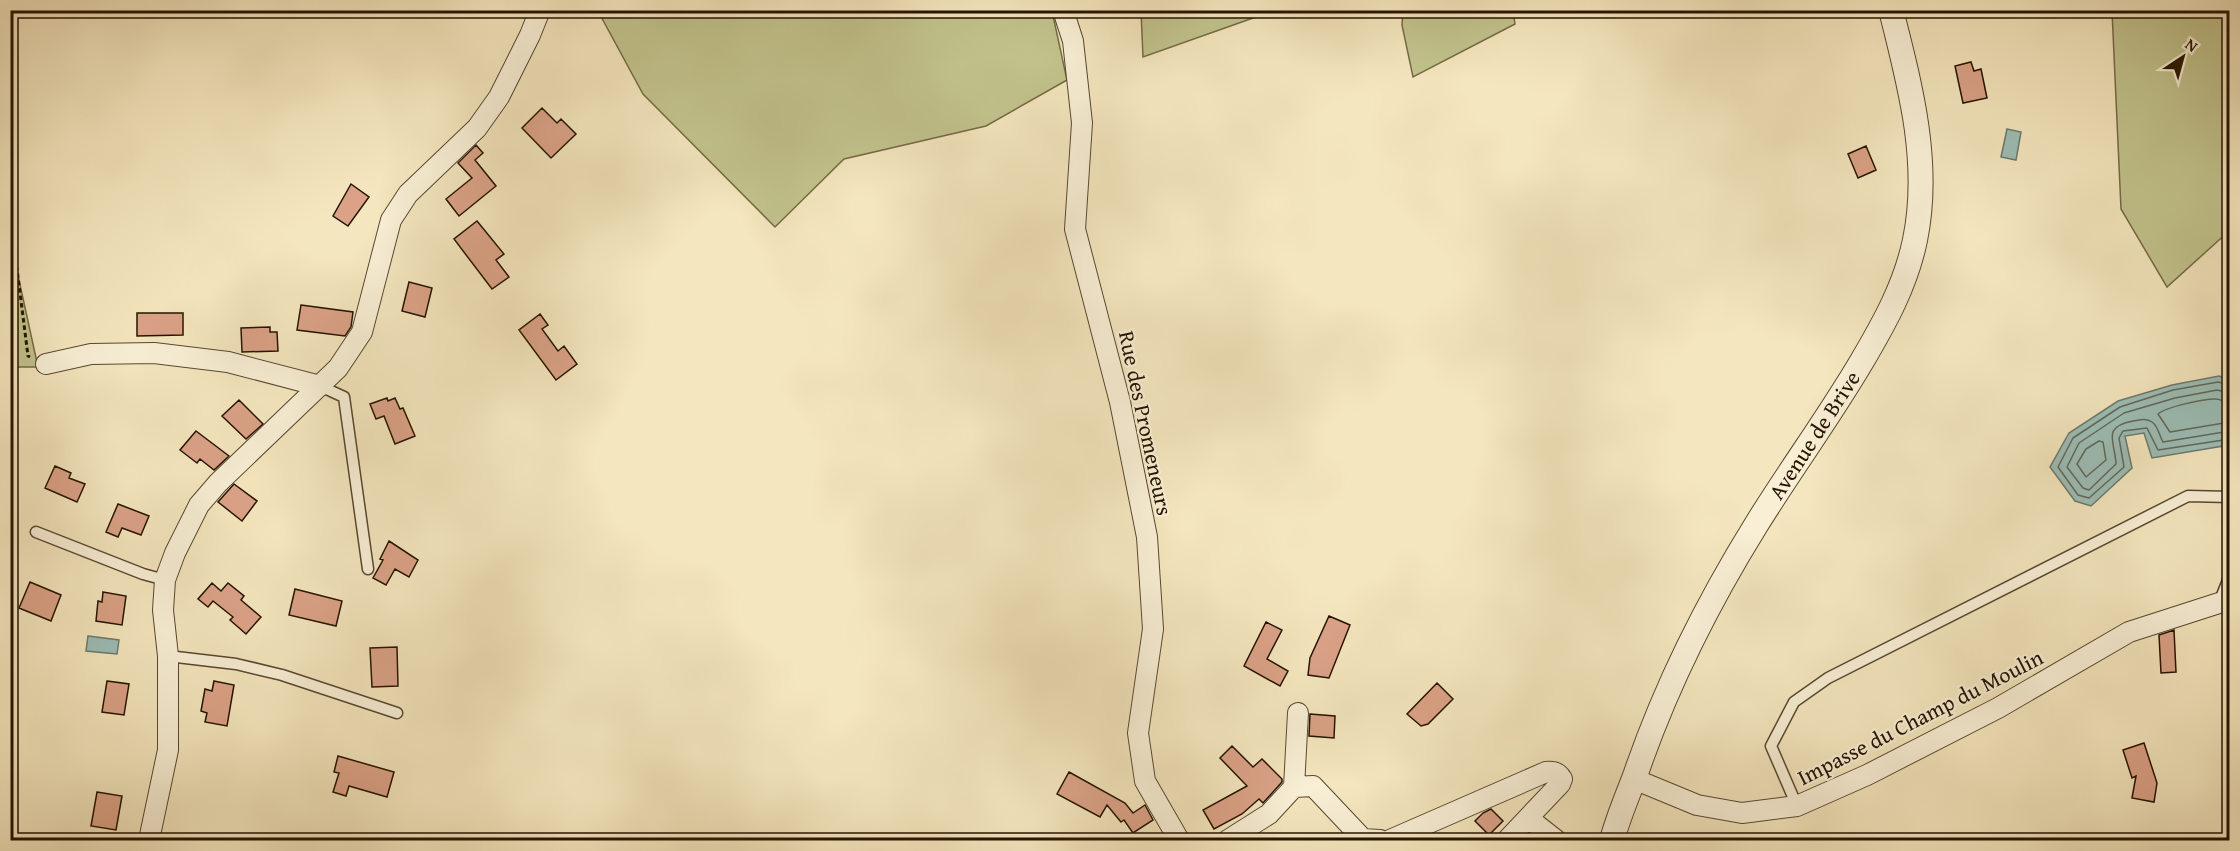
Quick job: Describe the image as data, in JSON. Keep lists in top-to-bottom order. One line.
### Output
{"streets":{"street":["Rue des Promeneurs","Avenue de Brive","Impasse du Champ du Moulin"]},"crossings":[["Avenue de Brive","Impasse du Champ du Moulin"]],"north":"top right"}
